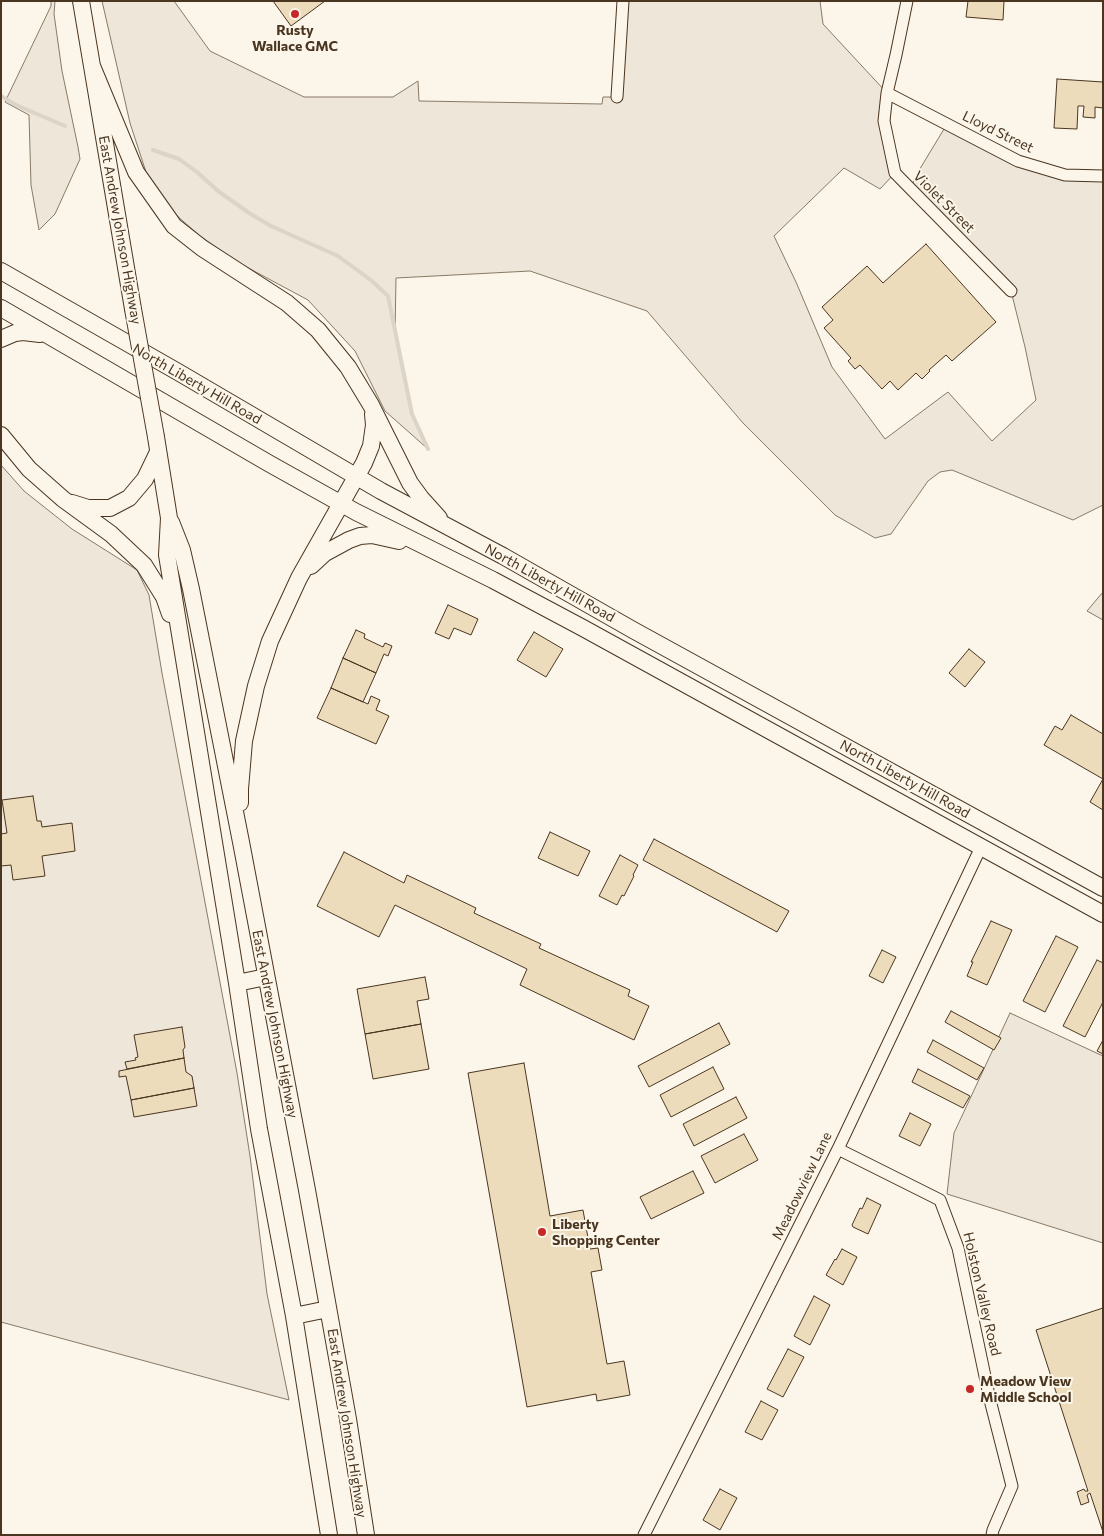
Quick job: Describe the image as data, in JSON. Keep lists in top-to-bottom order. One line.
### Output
{"streets":{"main road":["East Andrew Johnson Highway","North Liberty Hill Road"],"street":["Lloyd Street","Violet Street","Meadowview Lane","Holston Valley Road"]},"crossings":[["Lloyd Street","Violet Street"],["North Liberty Hill Road","Meadowview Lane"],["Meadowview Lane","Holston Valley Road"]],"places":["Rusty Wallace GMC","Liberty Shopping Center","Meadow View Middle School"]}
